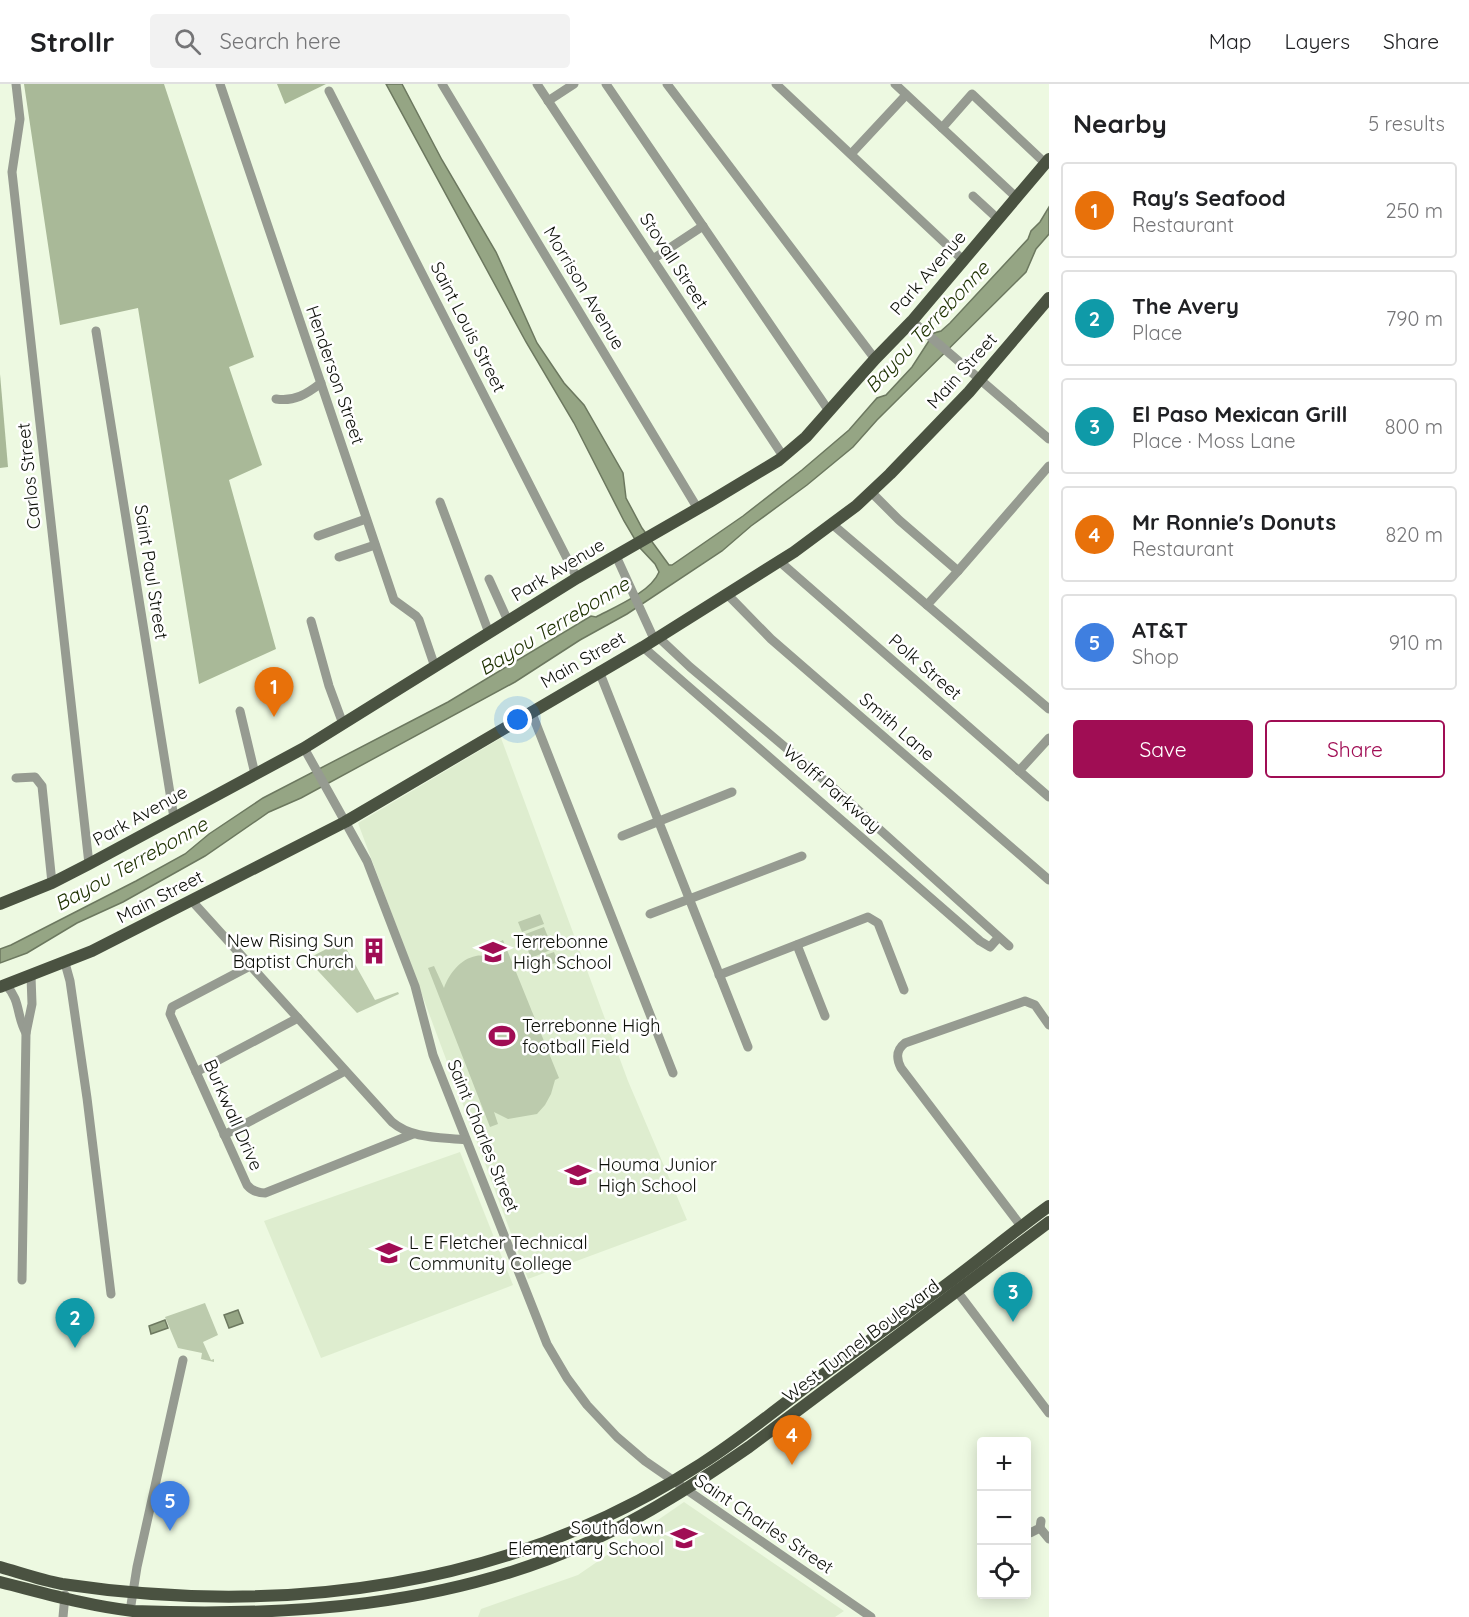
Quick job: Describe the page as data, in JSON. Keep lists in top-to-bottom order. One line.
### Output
{"streets":{"main road":["Park Avenue","Main Street","West Tunnel Boulevard"],"street":["Stovall Street","Morrison Avenue","Saint Louis Street","Henderson Street","Carlos Street","Saint Paul Street","Polk Street","Smith Lane","Wolff Parkway","Burkwall Drive","Saint Charles Street"]},"crossings":[["Stovall Street","Park Avenue"],["Park Avenue","Morrison Avenue"],["Park Avenue","Saint Louis Street"],["Park Avenue","Henderson Street"],["Park Avenue","Carlos Street"],["Park Avenue","Saint Paul Street"],["Park Avenue","Saint Charles Street"],["Main Street","Polk Street"],["Main Street","Smith Lane"],["Main Street","Wolff Parkway"],["Main Street","Saint Charles Street"],["Saint Charles Street","West Tunnel Boulevard"]],"water":["Bayou Terrebonne"],"places":{"building":["New Rising Sun Baptist Church"],"school or university":["Terrebonne High School","Houma Junior High School","L E Fletcher Technical Community College","Southdown Elementary School"],"sports":["Terrebonne High football Field"]},"page":{"header":"Strollr","search":"Search here","nav":["Map","Layers","Share"],"heading":["Nearby","5 results"],"list":[{"mark":"1","name":"Ray's Seafood","note":"Restaurant","value":"250 m"},{"mark":"2","name":"The Avery","note":"Place","value":"790 m"},{"mark":"3","name":"El Paso Mexican Grill","note":"Place · Moss Lane","value":"800 m"},{"mark":"4","name":"Mr Ronnie's Donuts","note":"Restaurant","value":"820 m"},{"mark":"5","name":"AT&T","note":"Shop","value":"910 m"}],"pins":["1","3","2","4","5"],"buttons":["Save","Share"],"map_buttons":["+","−"]}}
